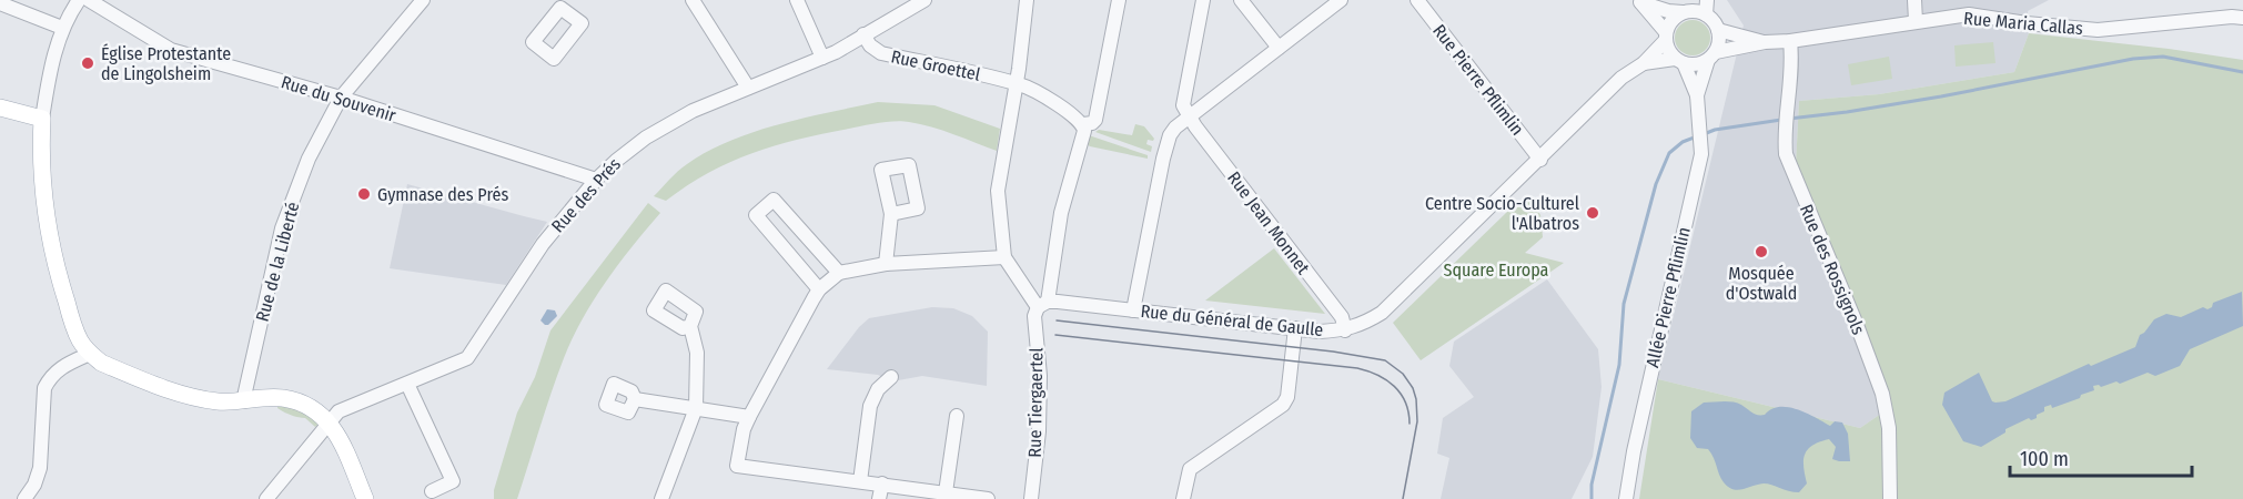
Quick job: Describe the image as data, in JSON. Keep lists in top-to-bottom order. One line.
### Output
{"streets":{"street":["Rue Maria Callas","Rue Groettel","Rue Pierre Pflimlin","Rue du Souvenir","Rue des Prés","Rue Jean Monnet","Rue de la Liberté","Rue des Rossignols","Allée Pierre Pflimlin","Rue du Général de Gaulle","Rue Tiergaertel"]},"crossings":[["Rue Maria Callas","Rue des Rossignols"],["Rue Maria Callas","Allée Pierre Pflimlin"],["Rue Maria Callas","Rue du Général de Gaulle"],["Rue Groettel","Rue des Prés"],["Rue Pierre Pflimlin","Rue du Général de Gaulle"],["Rue du Souvenir","Rue des Prés"],["Rue du Souvenir","Rue de la Liberté"],["Rue Jean Monnet","Rue du Général de Gaulle"],["Allée Pierre Pflimlin","Rue du Général de Gaulle"],["Rue du Général de Gaulle","Rue Tiergaertel"]],"parks":["Square Europa"],"places":["Église Protestante de Lingolsheim","Gymnase des Prés","Centre Socio-Culturel l'Albatros","Mosquée d'Ostwald"],"scale_bar":"100 m"}
